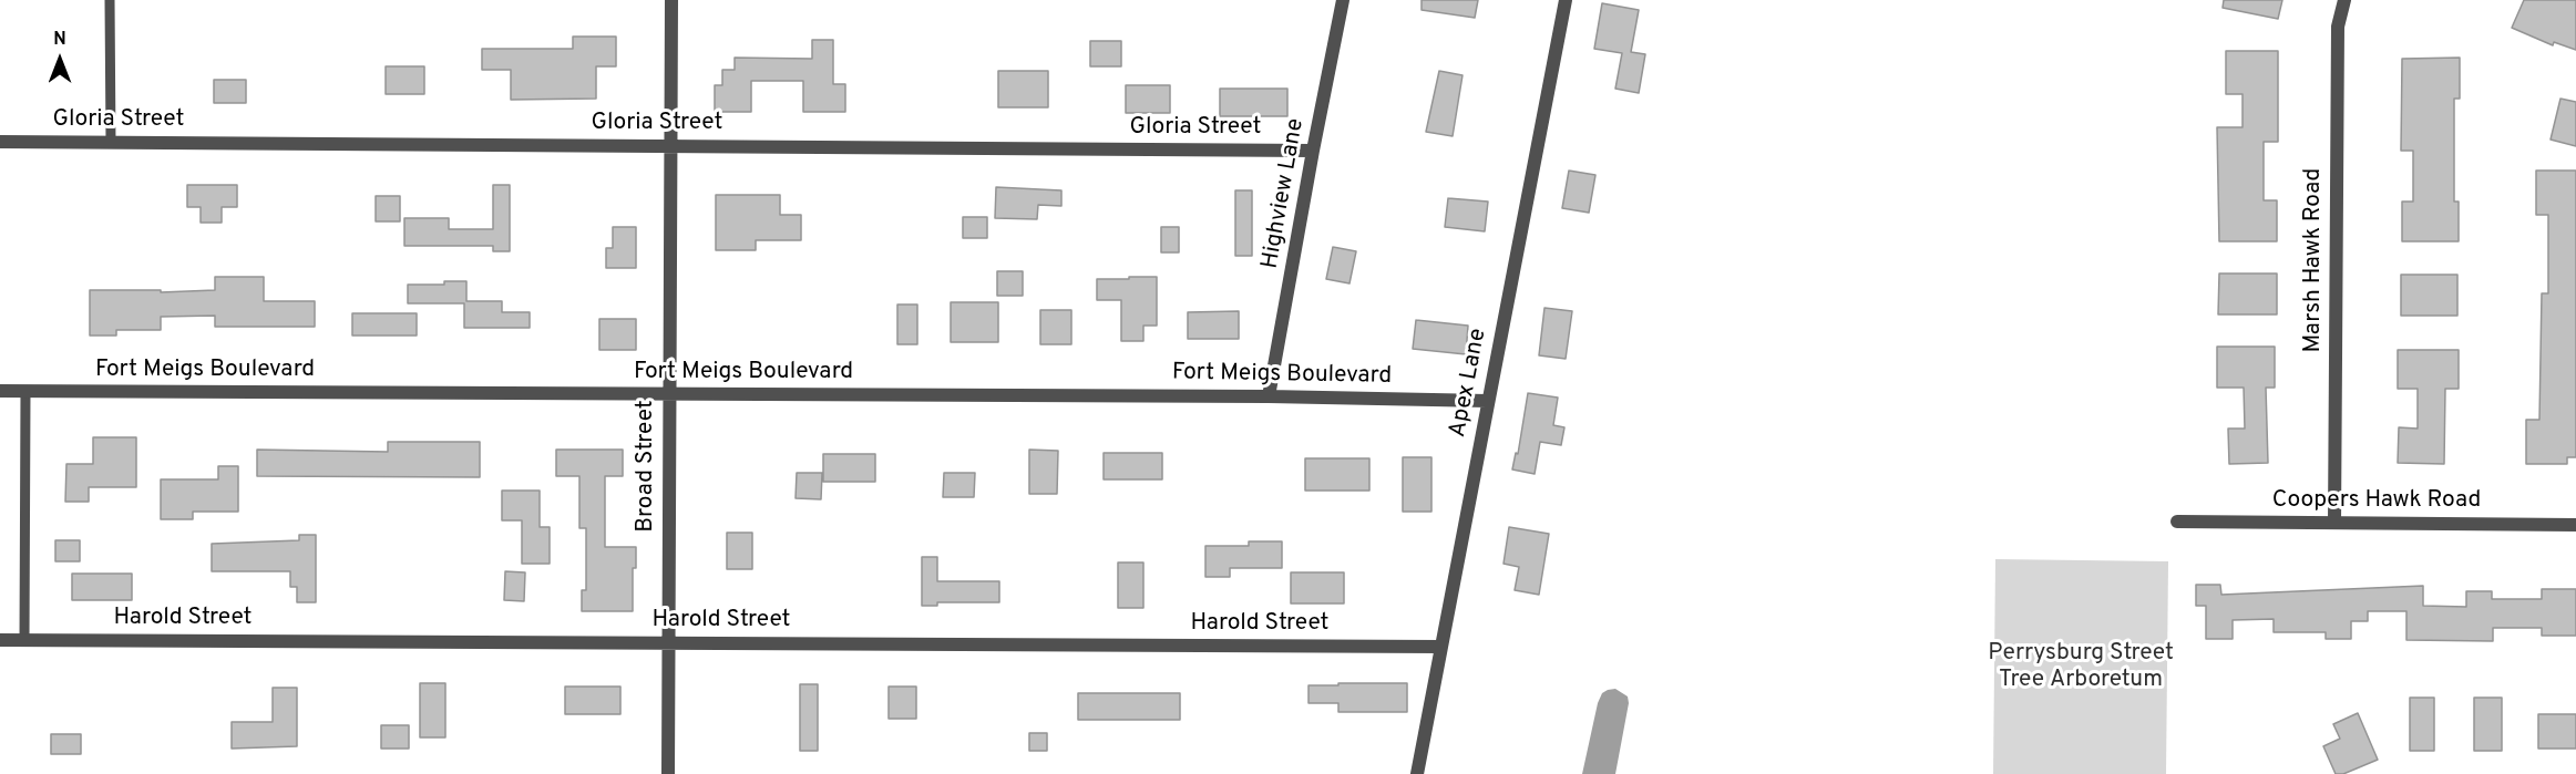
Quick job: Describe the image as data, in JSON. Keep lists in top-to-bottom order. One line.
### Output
{"streets":{"street":["Gloria Street","Highview Lane","Marsh Hawk Road","Fort Meigs Boulevard","Apex Lane","Broad Street","Coopers Hawk Road","Harold Street"]},"crossings":[["Gloria Street","Highview Lane"],["Gloria Street","Broad Street"],["Highview Lane","Fort Meigs Boulevard"],["Marsh Hawk Road","Coopers Hawk Road"],["Fort Meigs Boulevard","Apex Lane"],["Fort Meigs Boulevard","Broad Street"],["Apex Lane","Harold Street"],["Broad Street","Harold Street"]],"parks":["Perrysburg Street Tree Arboretum"],"north":"top"}
